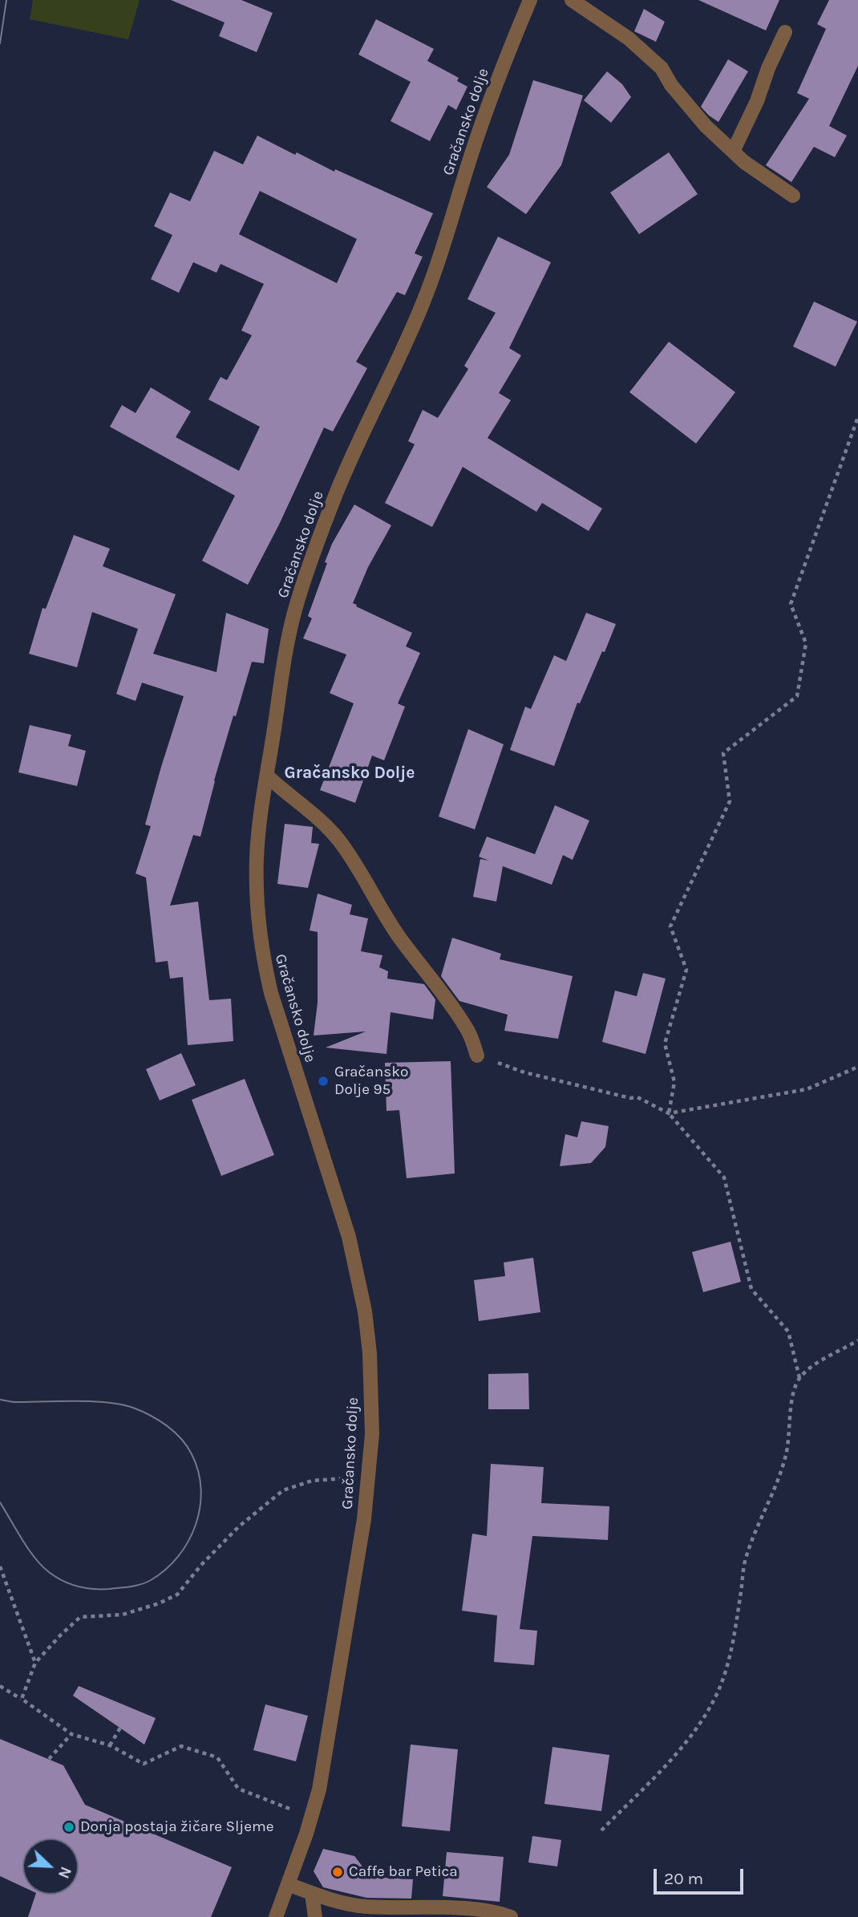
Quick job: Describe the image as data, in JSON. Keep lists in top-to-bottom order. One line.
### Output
{"streets":{"street":["Gračansko dolje"]},"districts":["Gračansko Dolje"],"places":["Gračansko Dolje 95","Donja postaja žičare Sljeme","Caffe bar Petica"],"scale_bar":"20 m","north":"bottom right"}
